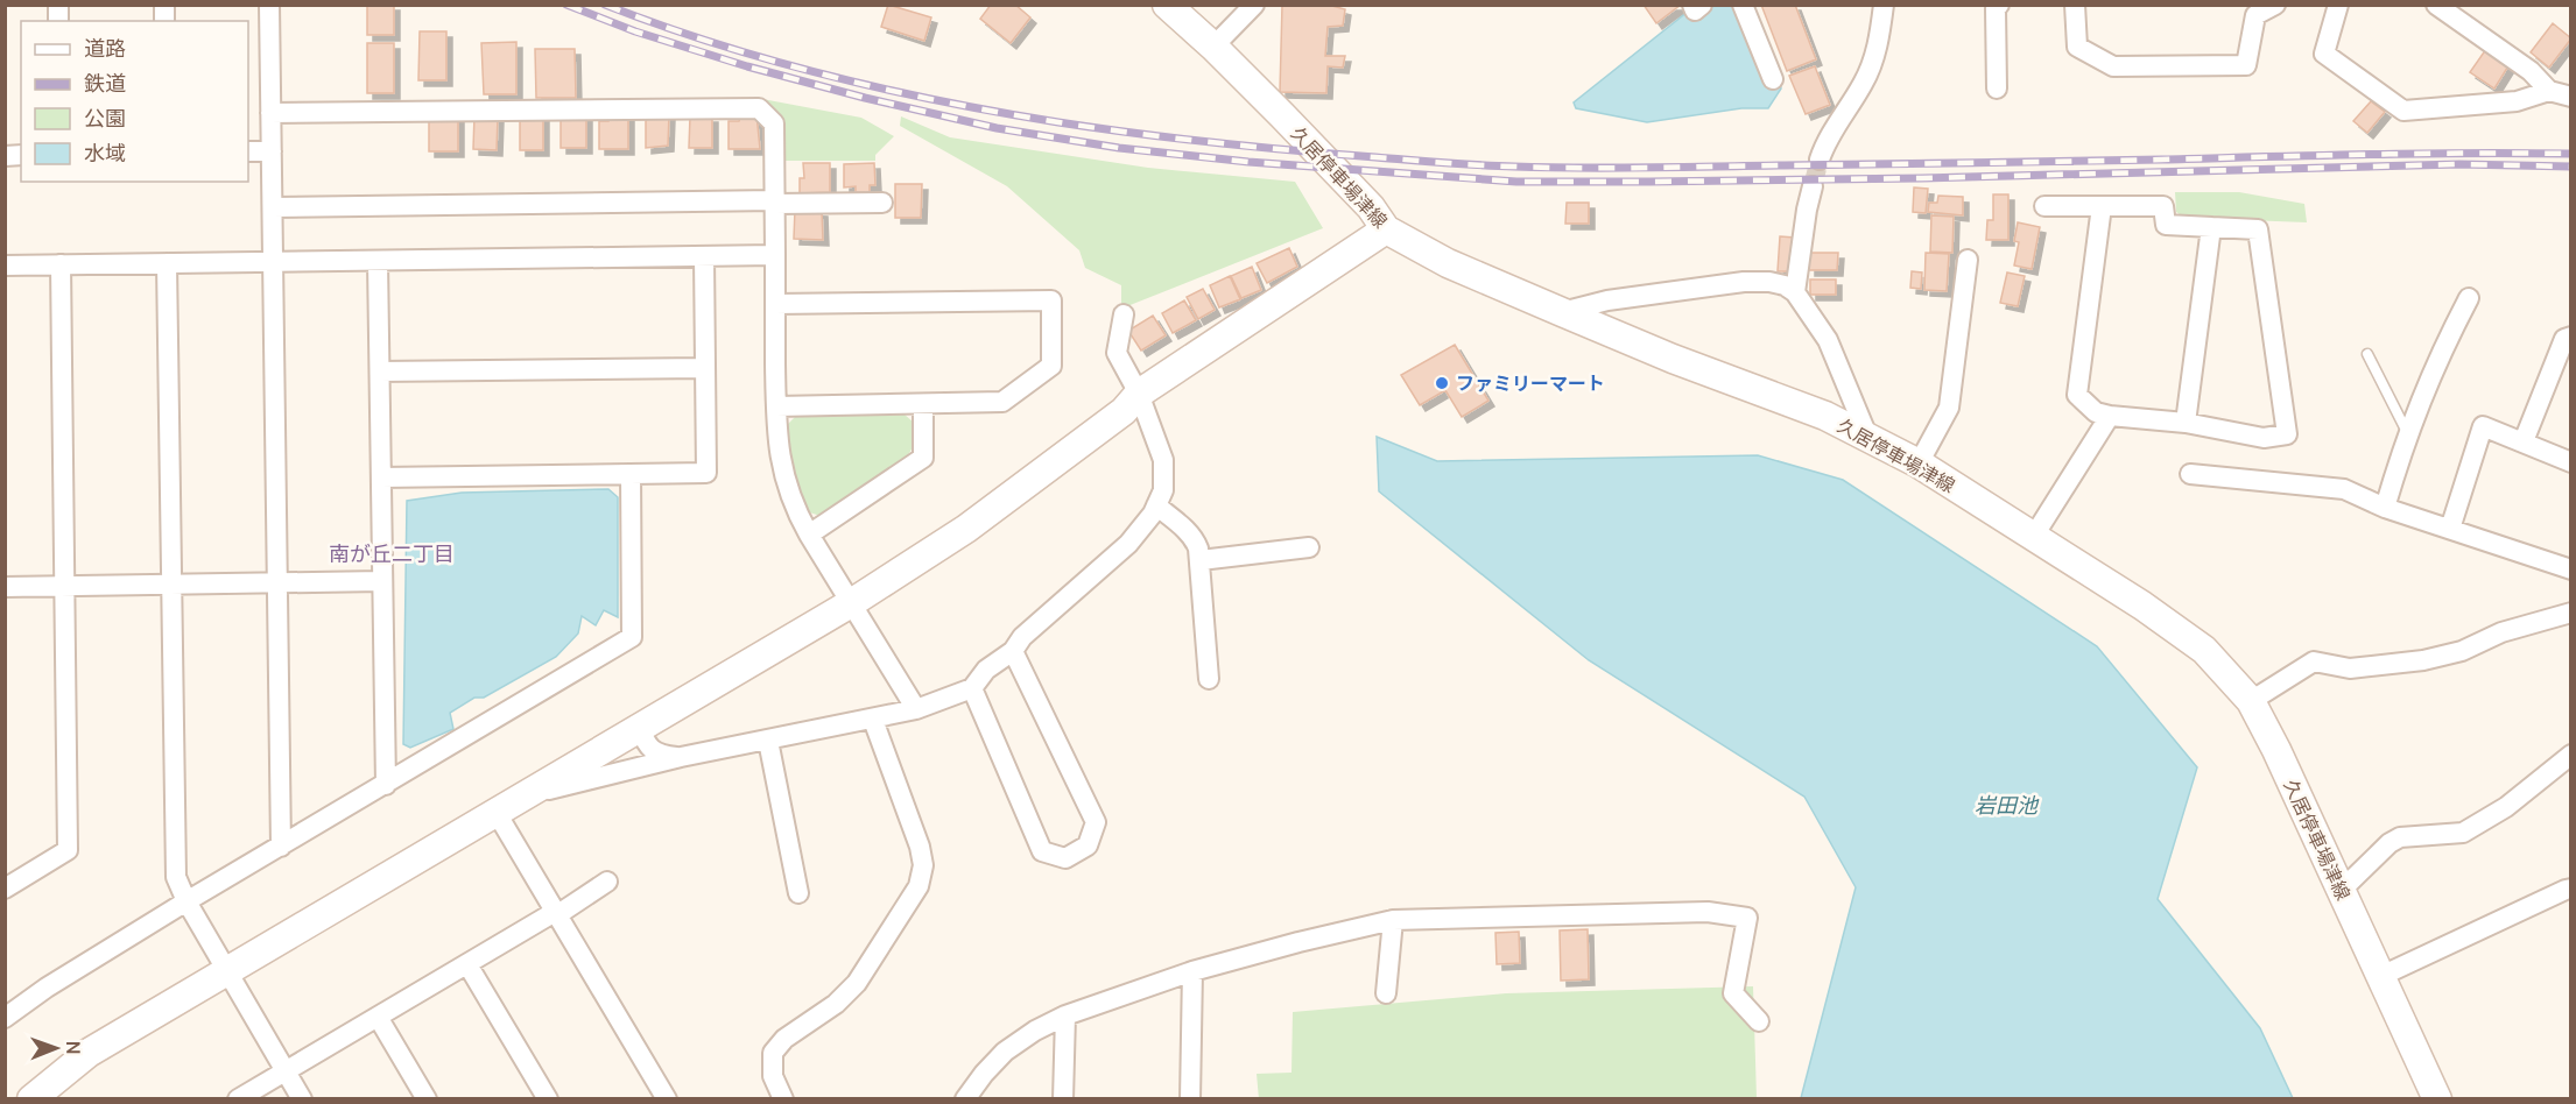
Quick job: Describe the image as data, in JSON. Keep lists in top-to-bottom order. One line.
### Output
{"streets":{"main road":["久居停車場津線"]},"districts":["南が丘二丁目"],"water":["岩田池"],"places":["ファミリーマート"],"legend":["道路","鉄道","公園","水域"],"north":"right"}
